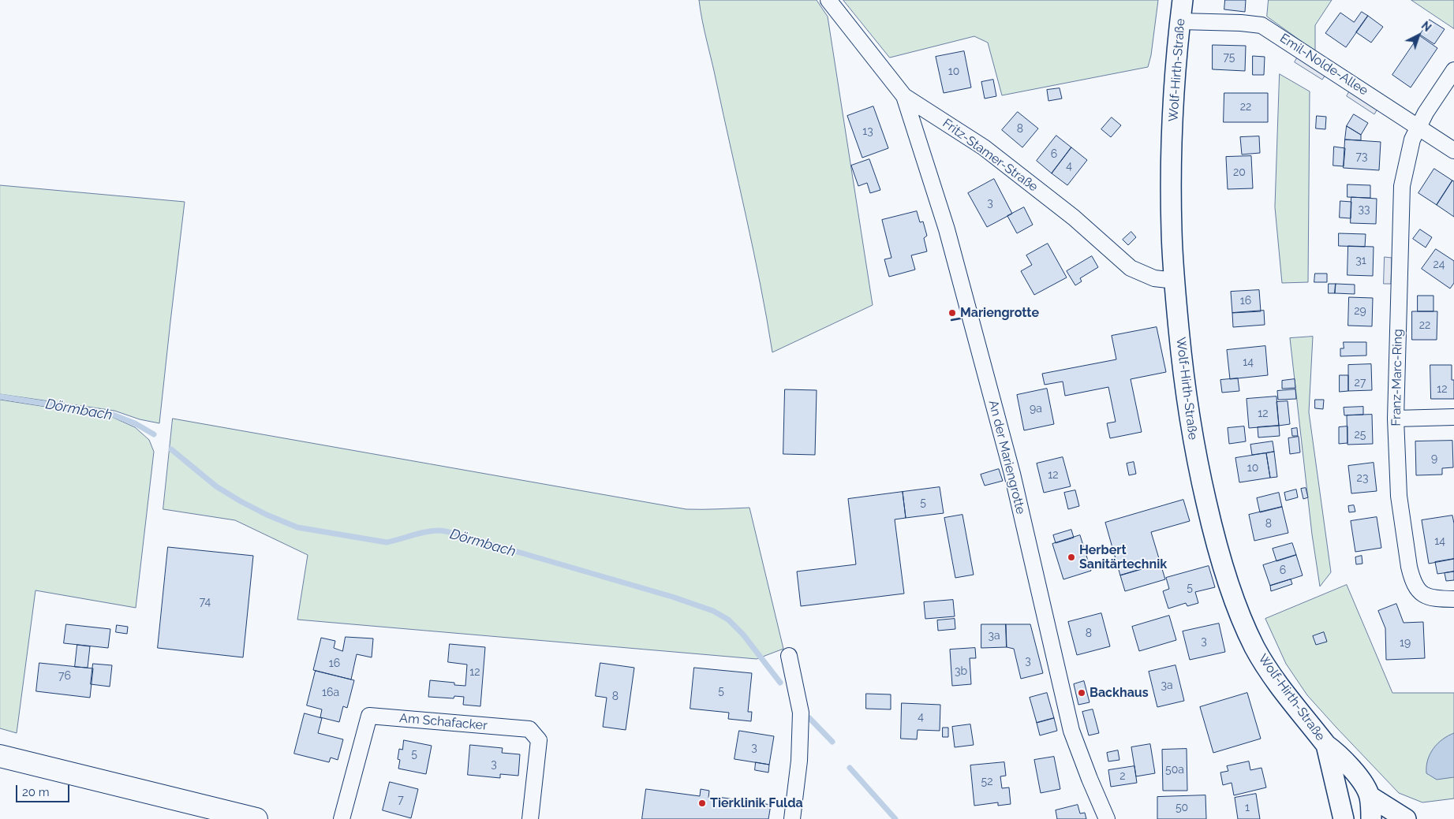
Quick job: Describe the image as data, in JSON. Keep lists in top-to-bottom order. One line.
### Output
{"streets":{"street":["Emil-Nolde-Allee","Wolf-Hirth-Straße","Fritz-Stamer-Straße","Franz-Marc-Ring","An der Mariengrotte","Am Schafacker"]},"crossings":[["Emil-Nolde-Allee","Wolf-Hirth-Straße"],["Emil-Nolde-Allee","Franz-Marc-Ring"],["Wolf-Hirth-Straße","Fritz-Stamer-Straße"],["Fritz-Stamer-Straße","An der Mariengrotte"]],"water":["Dörmbach"],"places":["Mariengrotte","Herbert Sanitärtechnik","Backhaus","Tierklinik Fulda"],"house_numbers":["75","10","22","8","13","6","73","4","20","3","33","31","24","16","29","22","14","27","12","9a","12","25","9","10","12","23","5","8","14","6","5","74","8","3a","3","19","3","16","3b","12","76","3a","5","16a","8","4","3","5","3","50a","2","52","7","50","1"],"scale_bar":"20 m","north":"top right"}
